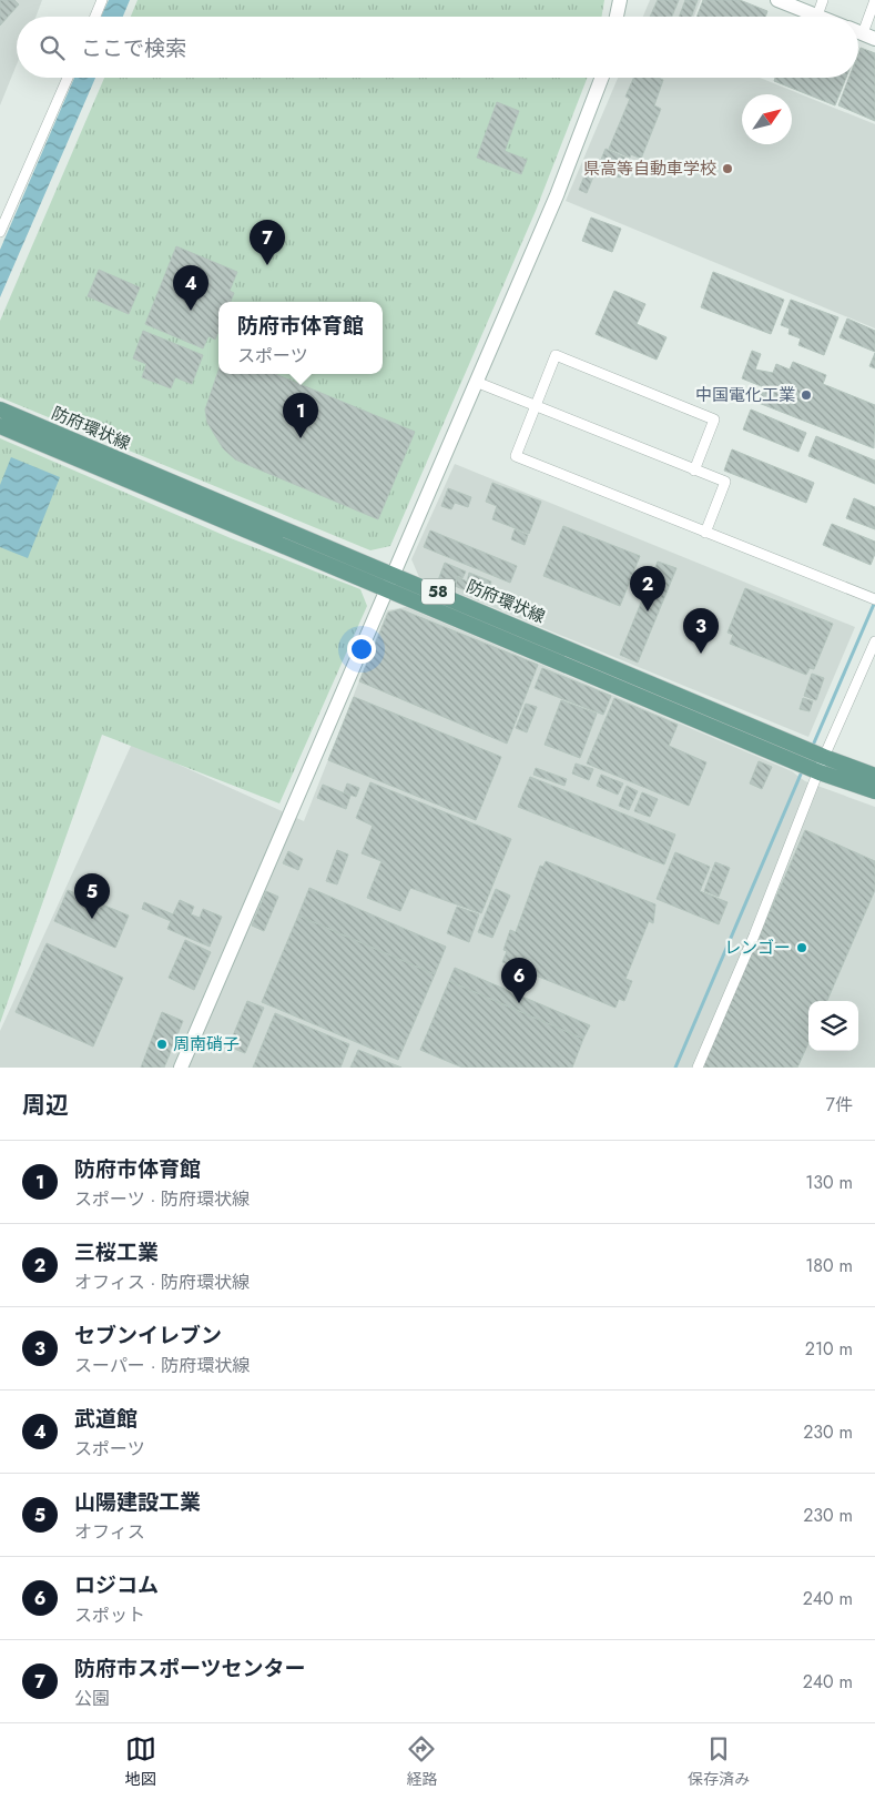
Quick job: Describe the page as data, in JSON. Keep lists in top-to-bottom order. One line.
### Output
{"streets":{"main road":["防府環状線","58"]},"places":["県高等自動車学校","中国電化工業","レンゴー","周南硝子"],"north":"top right","page":{"search":"ここで検索","pins":["7","4","1","2","3","5","6"],"popup":["防府市体育館","スポーツ"],"heading":["周辺","7件"],"list":[{"mark":"1","name":"防府市体育館","note":"スポーツ · 防府環状線","value":"130 m"},{"mark":"2","name":"三桜工業","note":"オフィス · 防府環状線","value":"180 m"},{"mark":"3","name":"セブンイレブン","note":"スーパー · 防府環状線","value":"210 m"},{"mark":"4","name":"武道館","note":"スポーツ","value":"230 m"},{"mark":"5","name":"山陽建設工業","note":"オフィス","value":"230 m"},{"mark":"6","name":"ロジコム","note":"スポット","value":"240 m"},{"mark":"7","name":"防府市スポーツセンター","note":"公園","value":"240 m"}],"nav":["地図","経路","保存済み"]}}
